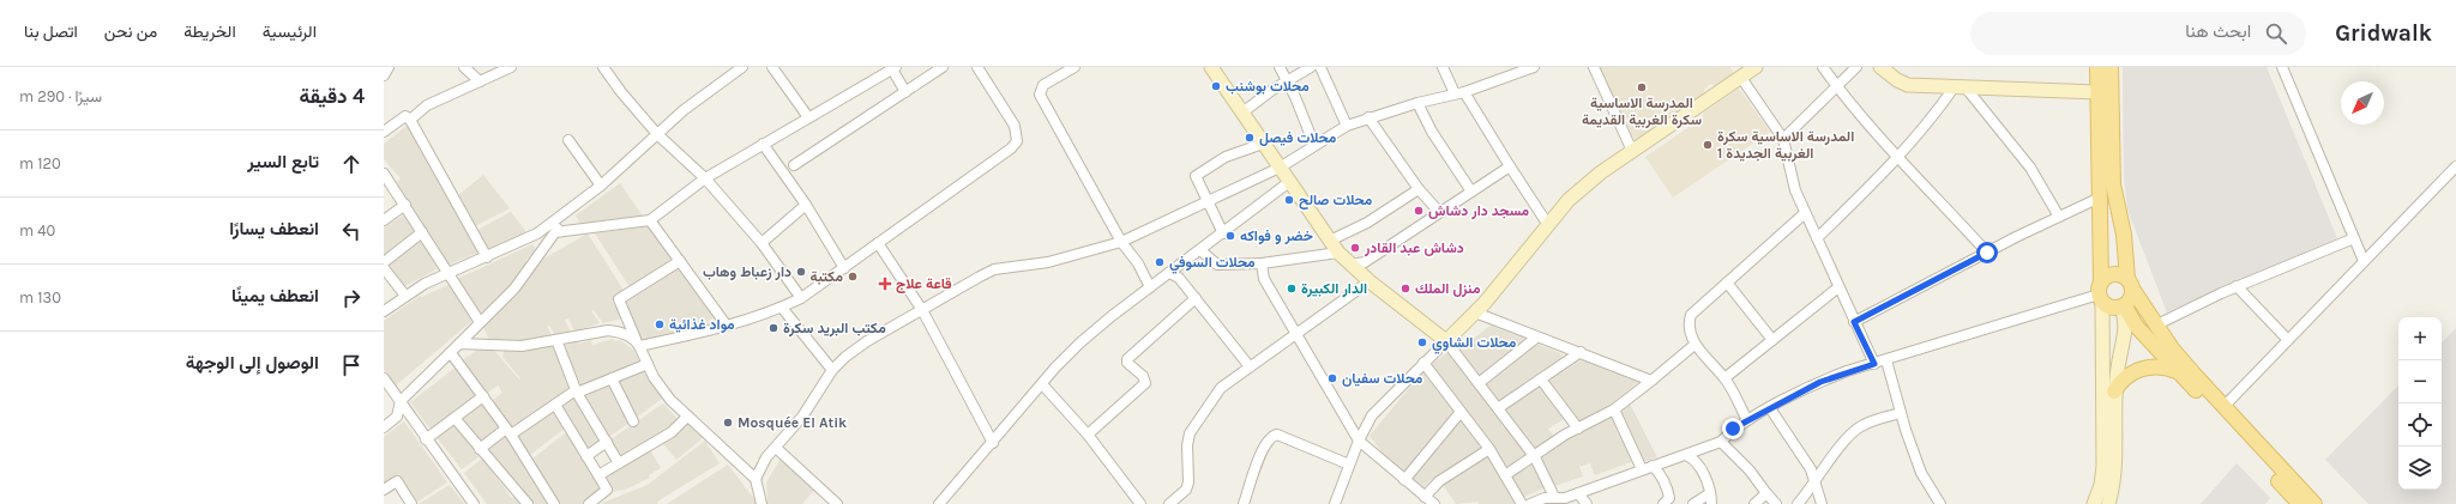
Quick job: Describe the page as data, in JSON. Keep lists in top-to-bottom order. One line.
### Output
{"places":{"other":["محلات بوشنب","المدرسة الاساسية سكرة الغربية القديمة","محلات فيصل","المدرسة الاساسية سكرة الغربية الجديدة 1","محلات صالح","مسجد دار دشاش","خضر و فواكه","دشاش عبد القادر","محلات السوفي","دار زعباط وهاب","مكتبة","الدار الكبيرة","منزل الملك","مواد غذائية","مكتب البريد سكرة","محلات الشاوي","محلات سفيان","Mosquée El Atik"],"health":["قاعة علاج"]},"north":"bottom left","page":{"header":"Gridwalk","search":"ابحث هنا","nav":["الرئيسية","الخريطة","من نحن","اتصل بنا"],"heading":["4 دقيقة","سيرًا · 290 m"],"list":[["تابع السير","120 m"],["انعطف يسارًا","40 m"],["انعطف يمينًا","130 m"],"الوصول إلى الوجهة"],"map_buttons":["+","−"]}}
